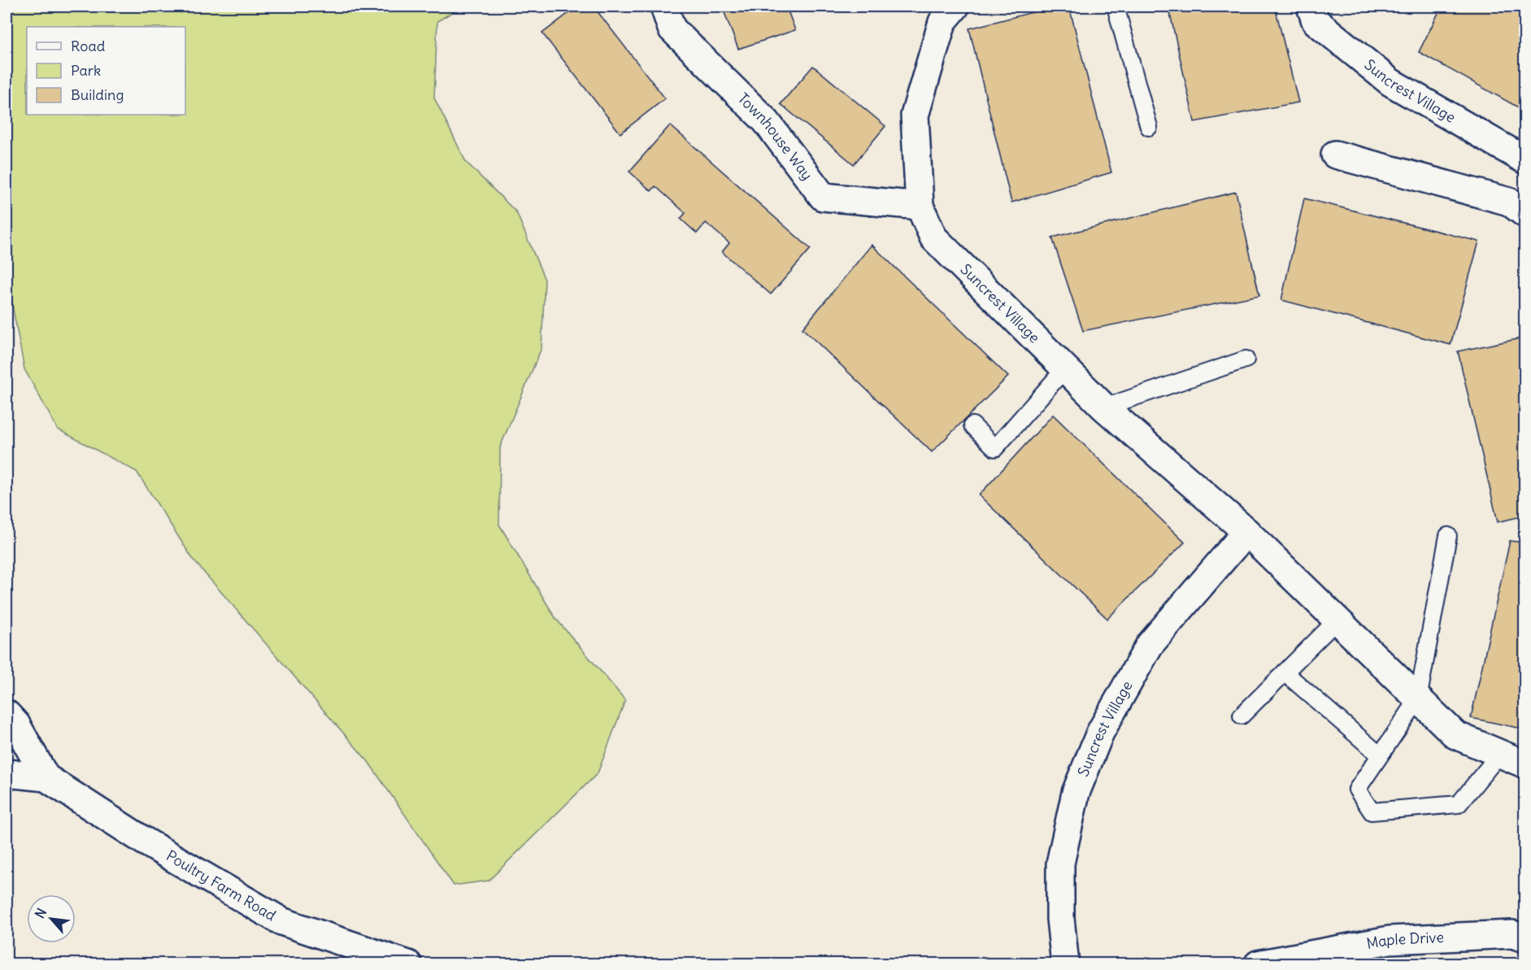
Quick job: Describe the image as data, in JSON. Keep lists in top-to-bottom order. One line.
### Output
{"streets":{"street":["Suncrest Village","Townhouse Way","Poultry Farm Road","Maple Drive"]},"crossings":[["Suncrest Village","Townhouse Way"]],"legend":["Road","Park","Building"],"north":"top left"}
